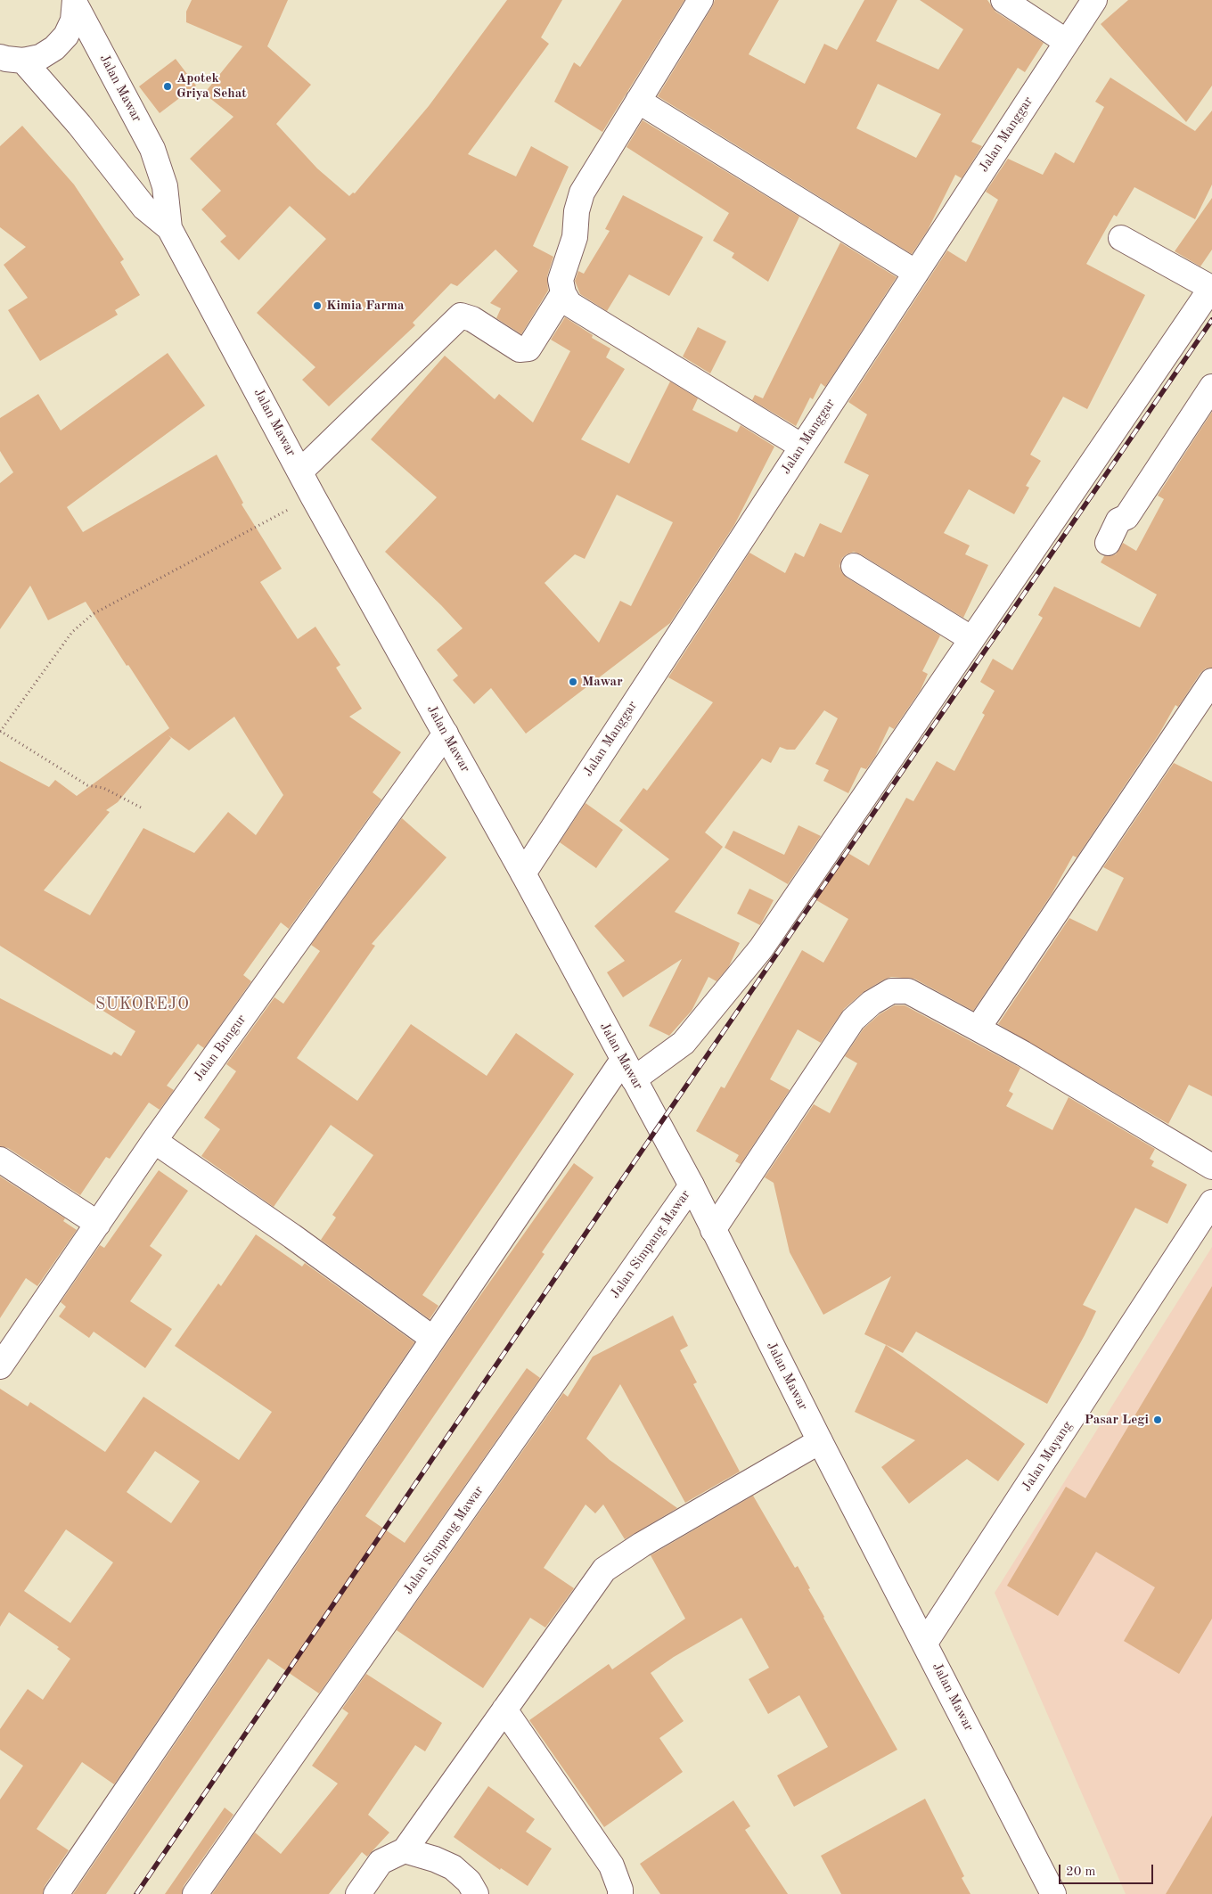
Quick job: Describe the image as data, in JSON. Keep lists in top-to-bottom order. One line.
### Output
{"streets":{"street":["Jalan Mawar","Jalan Manggar","Jalan Bungur","Jalan Simpang Mawar","Jalan Mayang"]},"crossings":[["Jalan Mawar","Jalan Manggar"],["Jalan Mawar","Jalan Bungur"],["Jalan Mawar","Jalan Simpang Mawar"],["Jalan Mawar","Jalan Mayang"]],"districts":["SUKOREJO"],"places":["Apotek Griya Sehat","Kimia Farma","Mawar","Pasar Legi"],"scale_bar":"20 m"}
